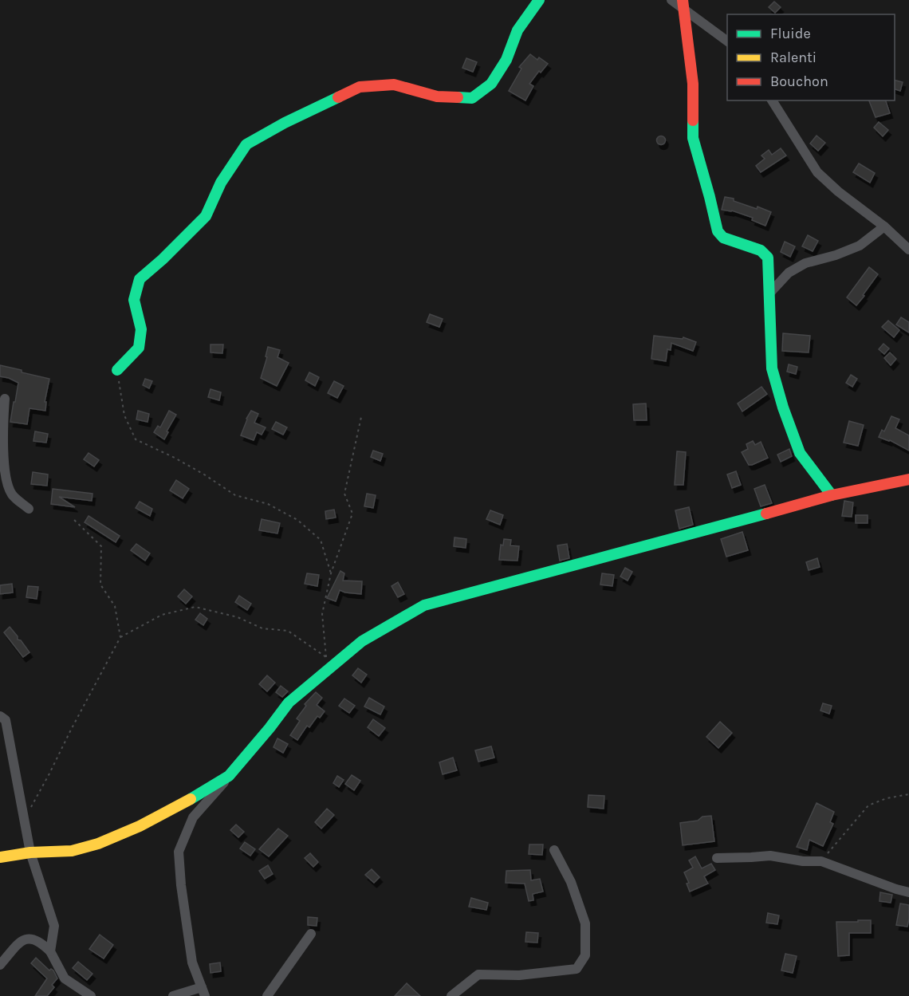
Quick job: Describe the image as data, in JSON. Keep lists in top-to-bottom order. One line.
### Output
{"legend":["Fluide","Ralenti","Bouchon"]}
